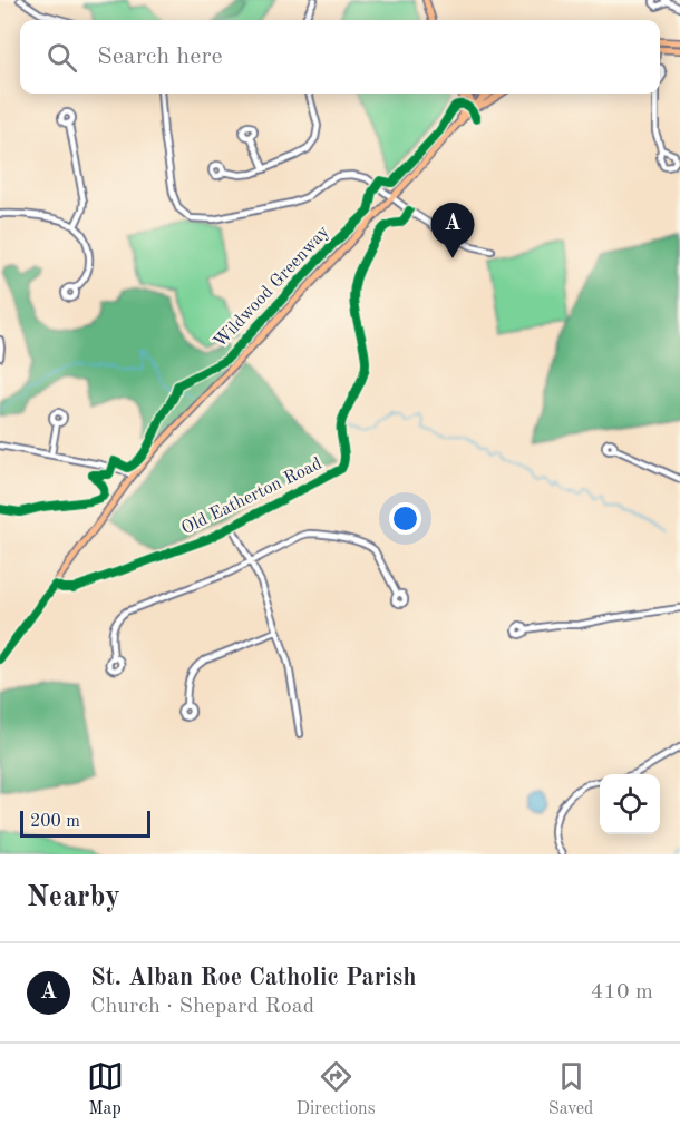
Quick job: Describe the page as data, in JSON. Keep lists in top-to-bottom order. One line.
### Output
{"streets":{"street":["Old Eatherton Road"],"cycle path":["Wildwood Greenway"]},"scale_bar":"200 m","page":{"search":"Search here","pins":"A","scale":"200 m","heading":"Nearby","list":[{"mark":"A","name":"St. Alban Roe Catholic Parish","note":"Church · Shepard Road","value":"410 m"}],"nav":["Map","Directions","Saved"]}}
